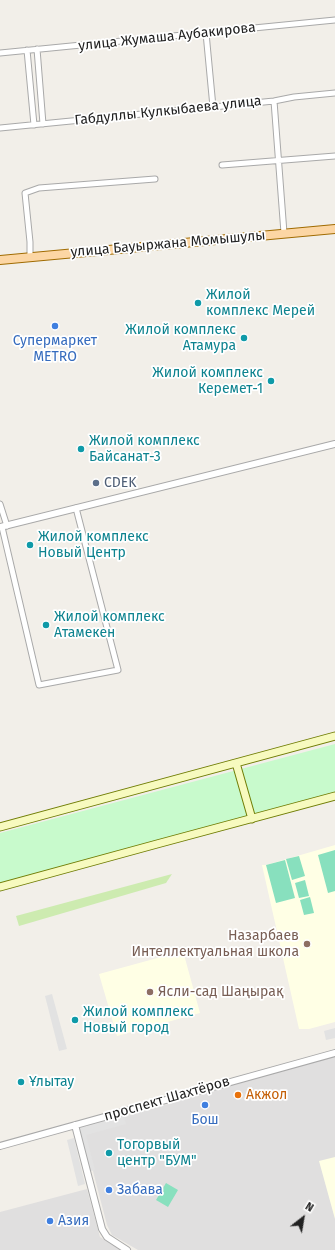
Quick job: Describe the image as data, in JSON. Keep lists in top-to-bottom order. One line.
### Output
{"streets":{"main road":["улица Бауыржана Момышулы"],"street":["улица Жумаша Аубакирова","Габдуллы Кулкыбаева улица","проспект Шахтёров"]},"places":["Жилой комплекс Мерей","Супермаркет METRO","Жилой комплекс Атамура","Жилой комплекс Керемет-1","Жилой комплекс Байсанат-3","CDEK","Жилой комплекс Новый Центр","Жилой комплекс Атамекен","Назарбаев Интеллектуальная школа","Ясли-сад Шаңырақ","Жилой комплекс Новый город","Ұлытау","Акжол","Бош","Тогорвый центр \"БУМ\"","Забава","Азия"],"north":"top right"}
